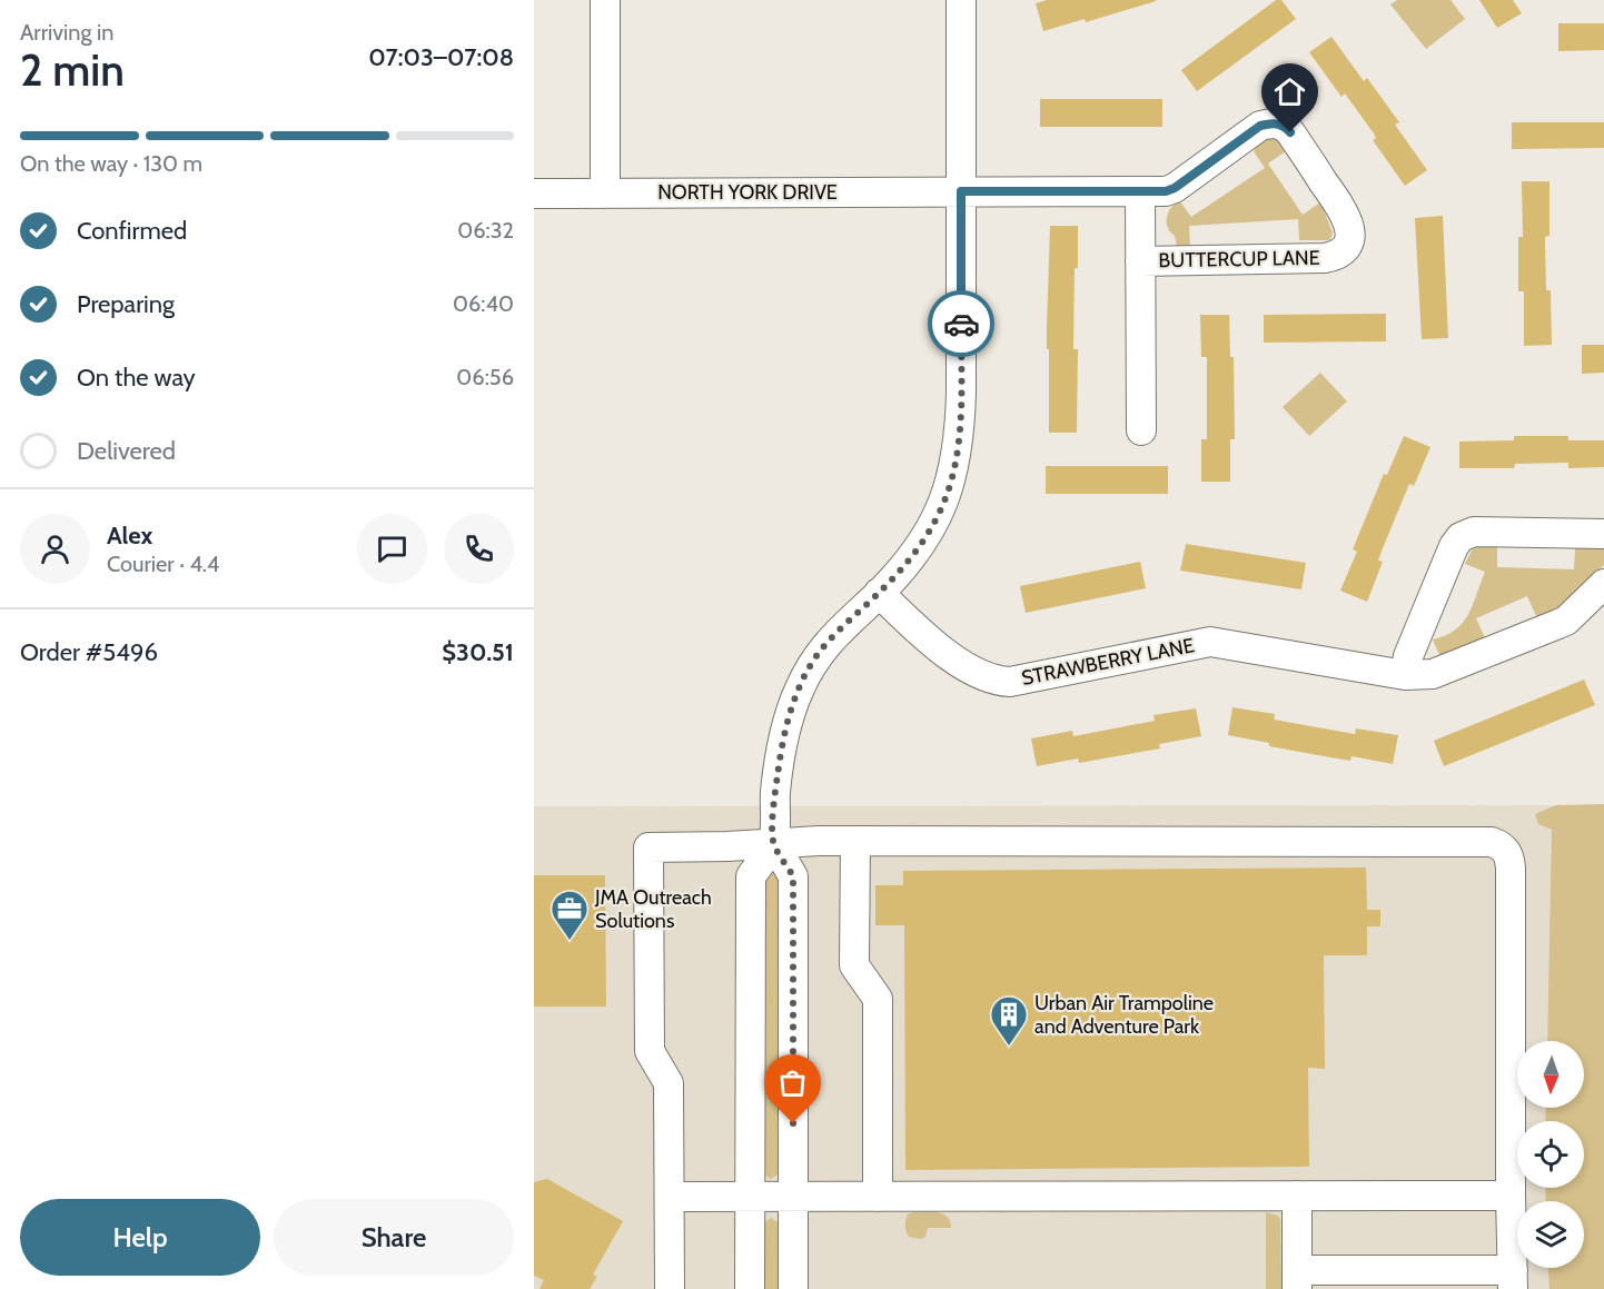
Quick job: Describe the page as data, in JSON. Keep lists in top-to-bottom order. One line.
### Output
{"streets":{"street":["NORTH YORK DRIVE","BUTTERCUP LANE","STRAWBERRY LANE"]},"crossings":[["NORTH YORK DRIVE","BUTTERCUP LANE"]],"places":{"office":["JMA Outreach Solutions"],"building":["Urban Air Trampoline and Adventure Park"]},"north":"bottom","page":{"heading":["2 min","Arriving in","07:03–07:08"],"panel":["Alex","Courier · 4.4","Order #5496","$30.51"],"bar":"On the way · 130 m","list":[["Confirmed","06:32"],["Preparing","06:40"],["On the way","06:56"],"Delivered"],"buttons":["Help","Share"]}}
